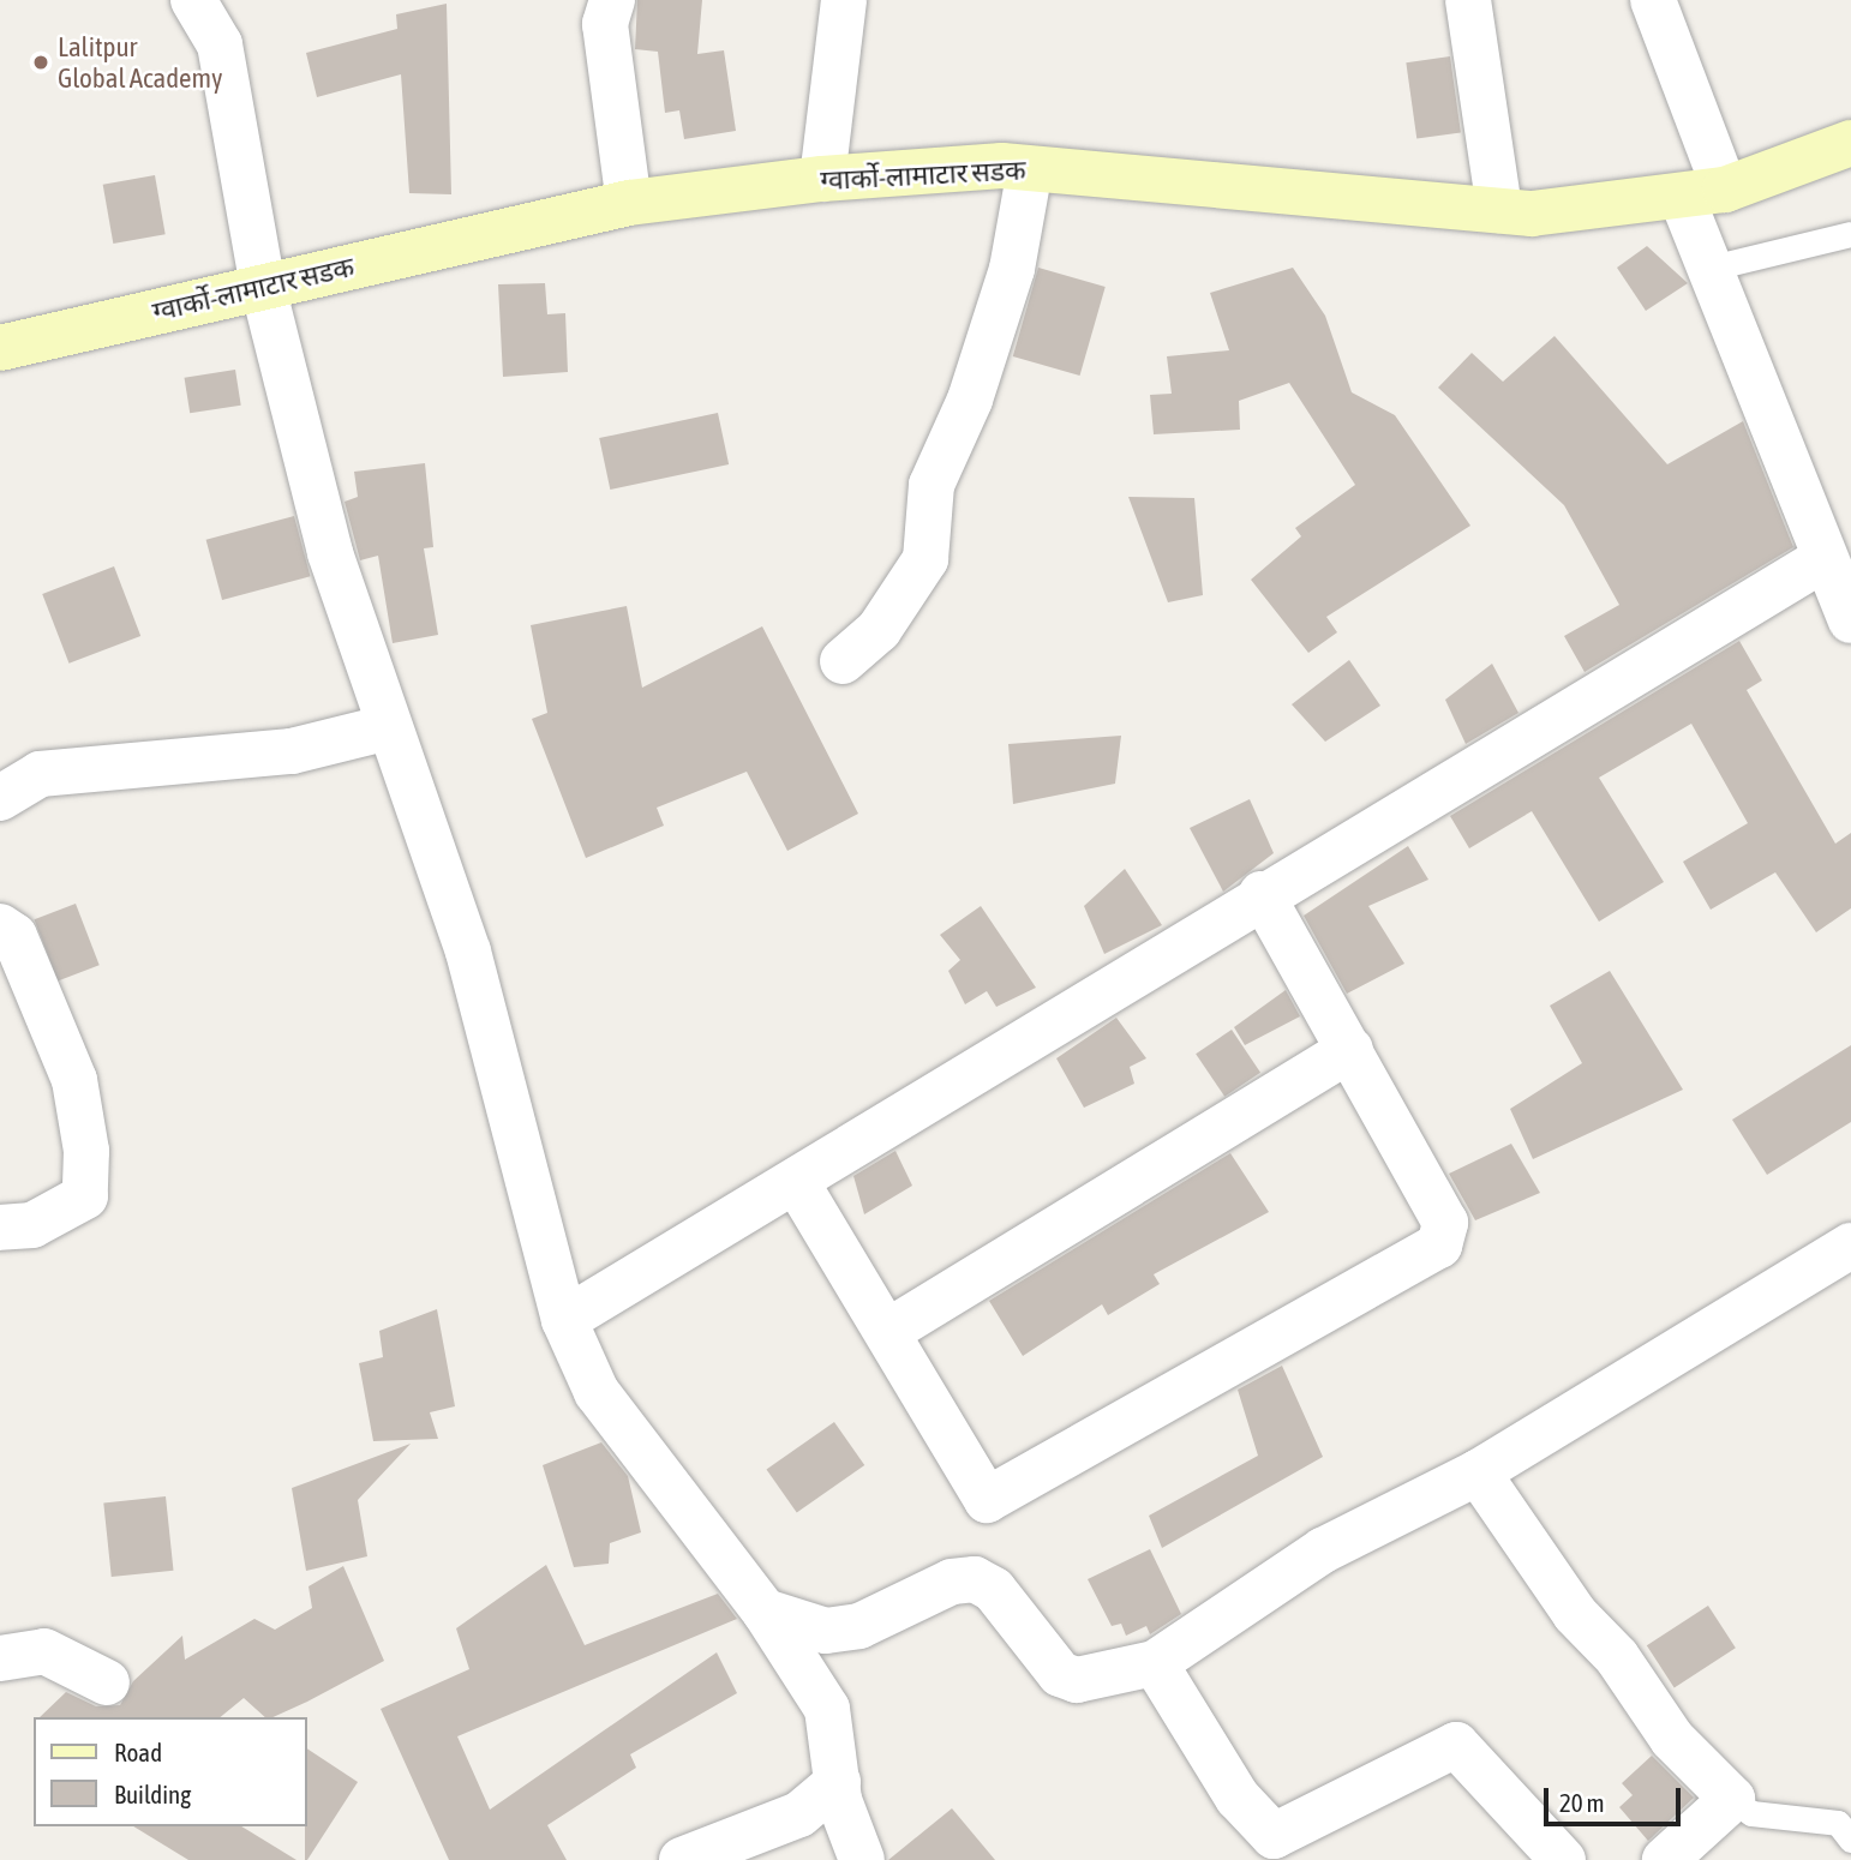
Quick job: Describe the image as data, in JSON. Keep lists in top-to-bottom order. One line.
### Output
{"streets":{"main road":["ग्वार्को-लामाटार सडक"]},"places":["Lalitpur Global Academy"],"legend":["Road","Building"],"scale_bar":"20 m"}
